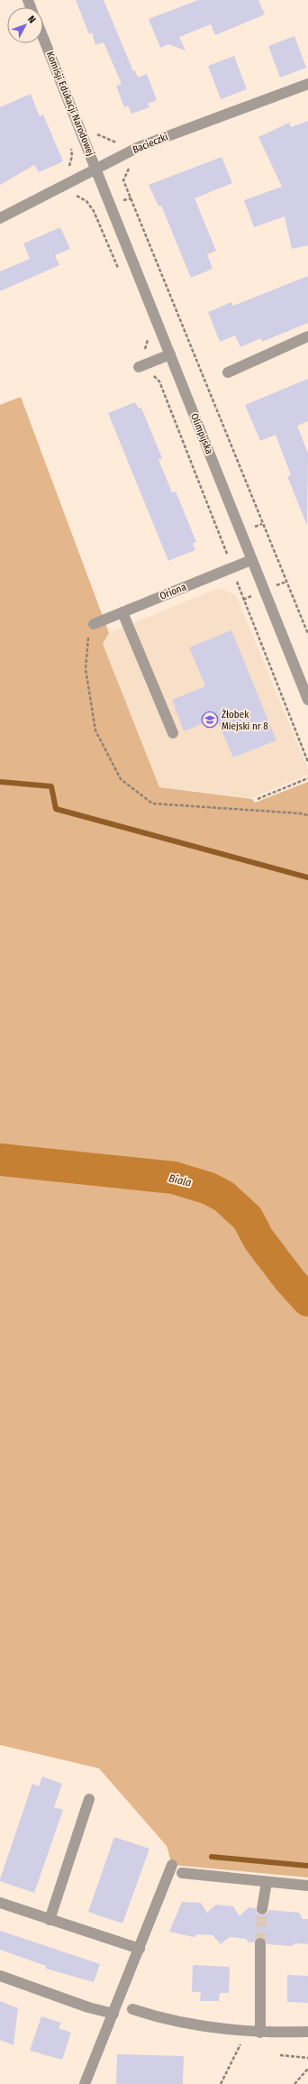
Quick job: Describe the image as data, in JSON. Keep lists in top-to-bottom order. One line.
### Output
{"streets":{"street":["Komisji Edukacji Narodowej","Bacieczki","Olimpijska","Oriona"]},"crossings":[["Komisji Edukacji Narodowej","Bacieczki"],["Komisji Edukacji Narodowej","Olimpijska"],["Bacieczki","Olimpijska"],["Olimpijska","Oriona"]],"water":["Biala"],"places":{"school or university":["Żłobek Miejski nr 8"]},"north":"top right"}
